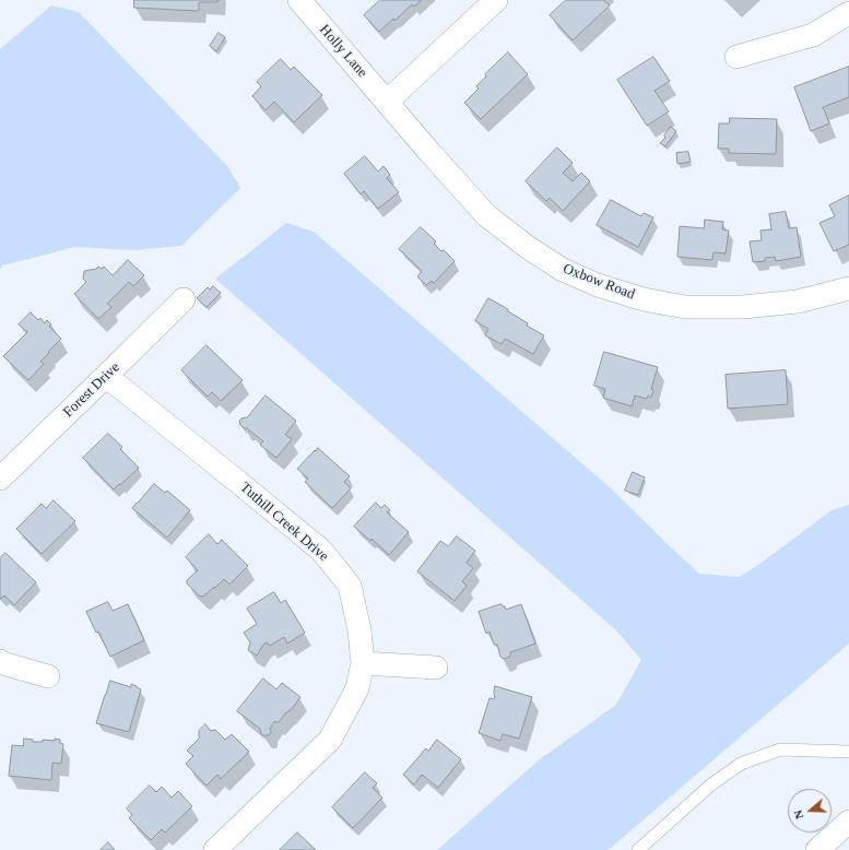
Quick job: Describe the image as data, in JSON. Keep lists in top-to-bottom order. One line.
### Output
{"streets":{"street":["Holly Lane","Oxbow Road","Forest Drive","Tuthill Creek Drive"]},"crossings":[["Holly Lane","Oxbow Road"],["Forest Drive","Tuthill Creek Drive"]],"north":"left"}
